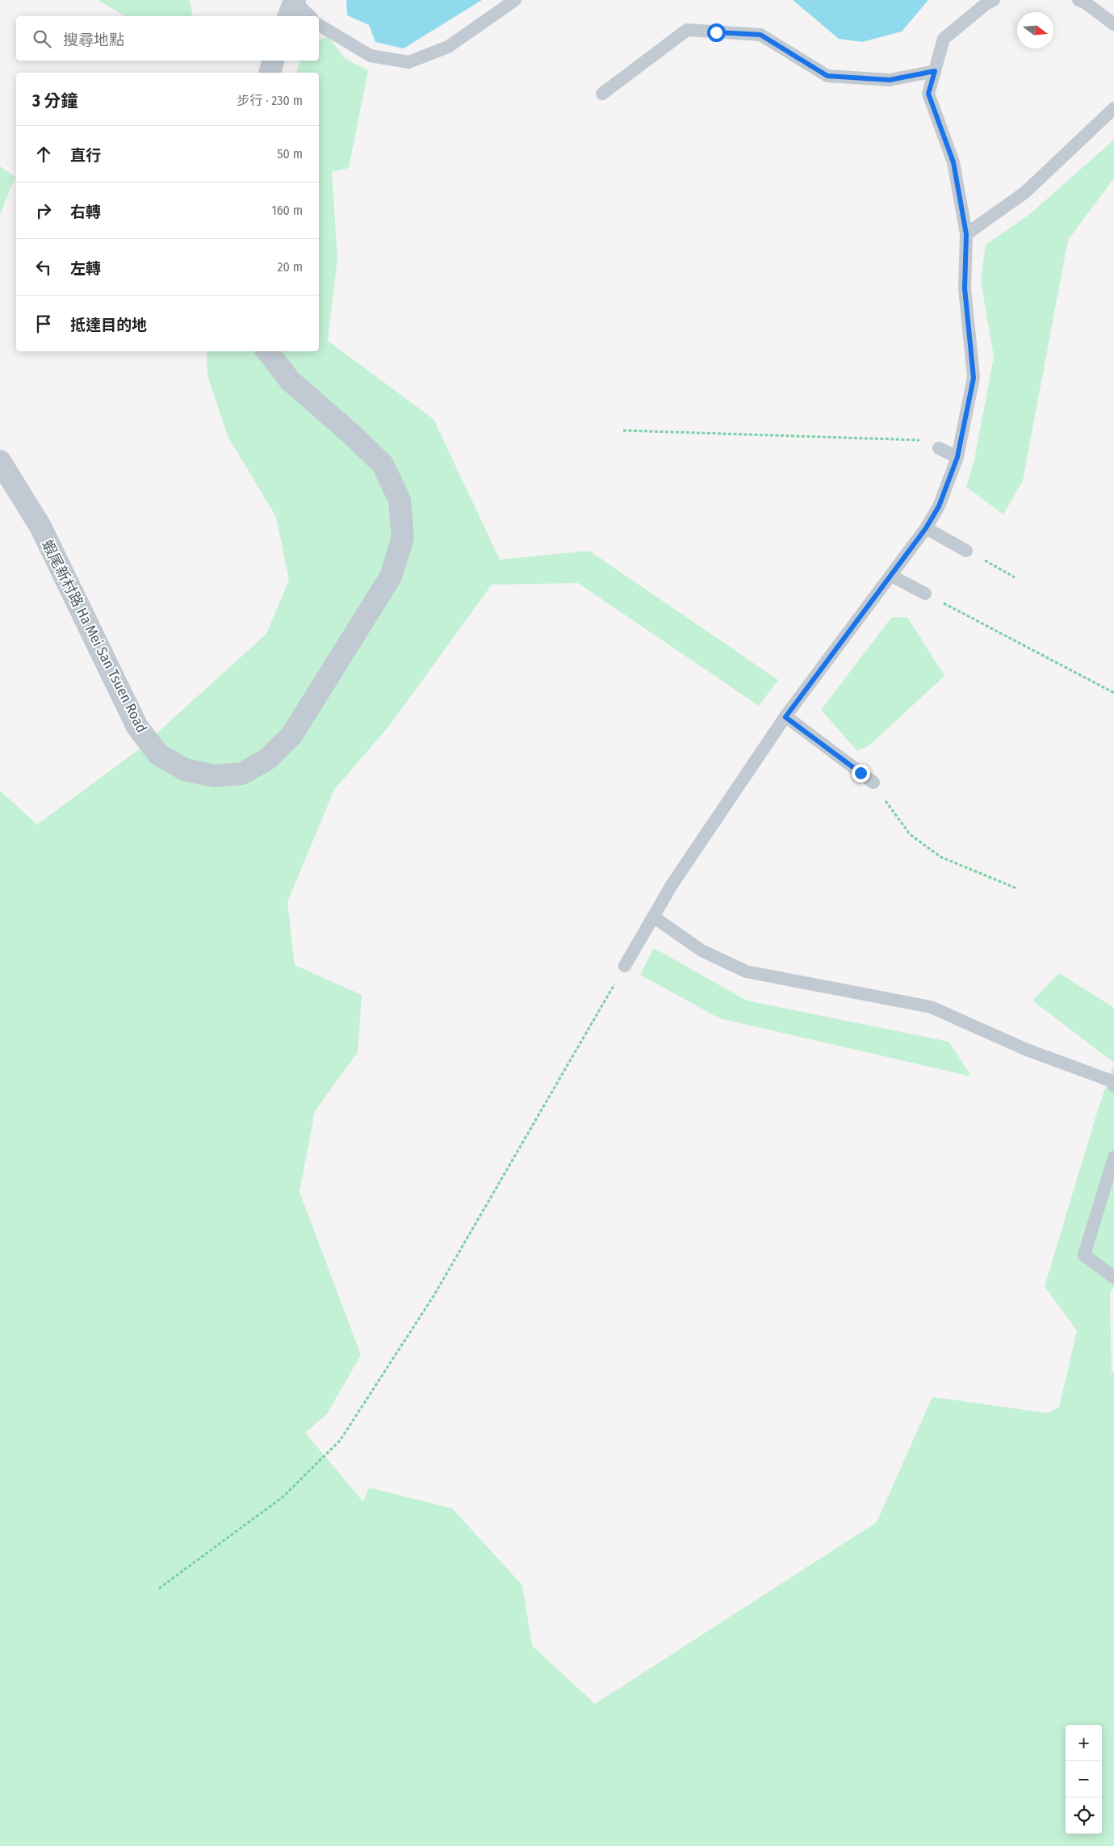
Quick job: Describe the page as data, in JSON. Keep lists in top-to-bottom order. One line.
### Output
{"streets":{"street":["蝦尾新村路 Ha Mei San Tsuen Road"]},"north":"right","page":{"search":"搜尋地點","heading":["3 分鐘","步行 · 230 m"],"list":[["直行","50 m"],["右轉","160 m"],["左轉","20 m"],"抵達目的地"],"map_buttons":["+","−"]}}
